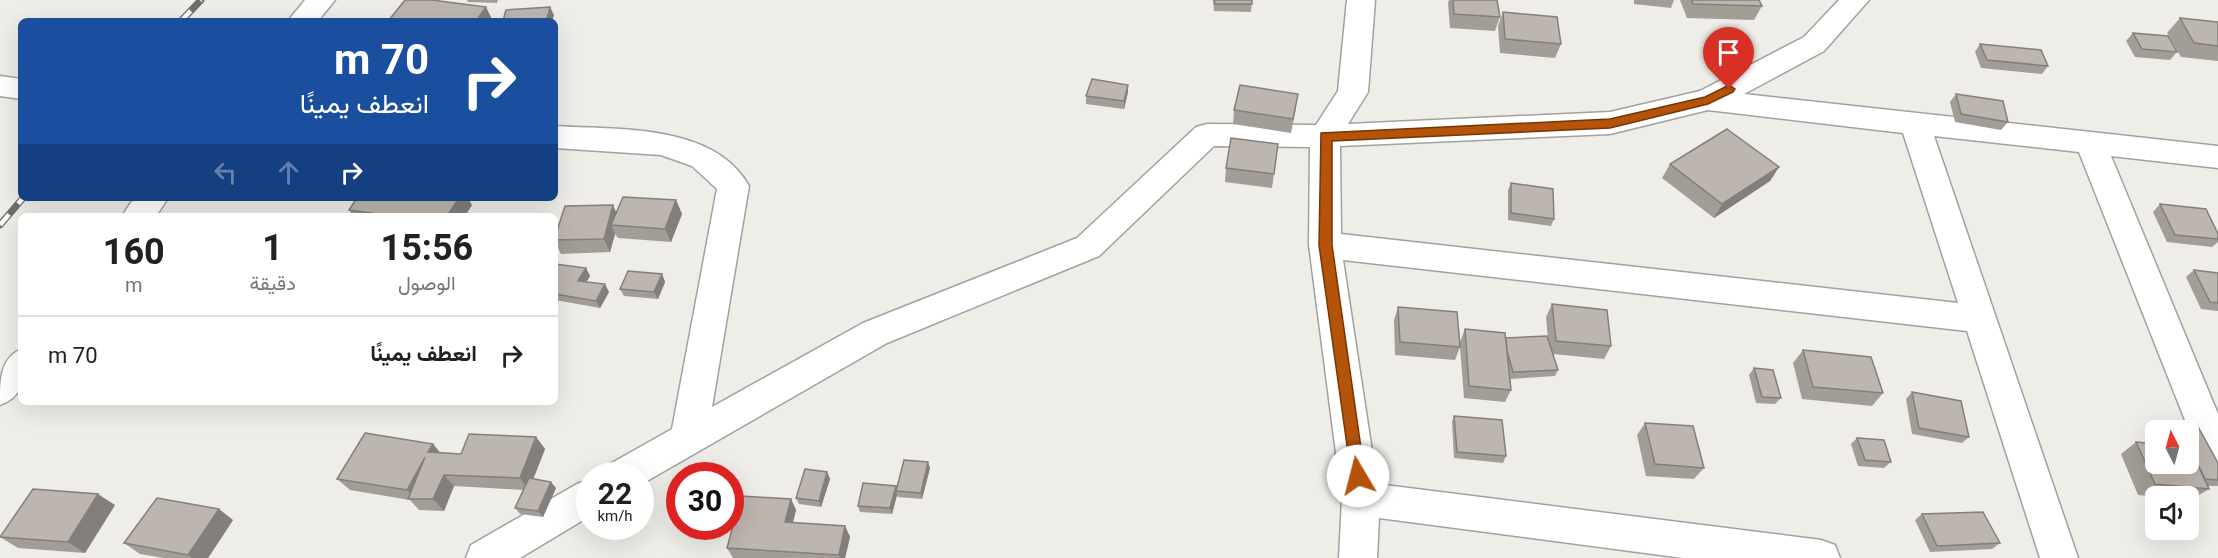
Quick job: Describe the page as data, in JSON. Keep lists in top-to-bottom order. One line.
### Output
{"north":"top","page":{"turn":["70 m","انعطف يمينًا"],"eta":["15:56","الوصول","1","دقيقة","160","m"],"list":[{"name":"انعطف يمينًا","value":"70 m"}],"speed":"22 km/h","limit":"30"}}
